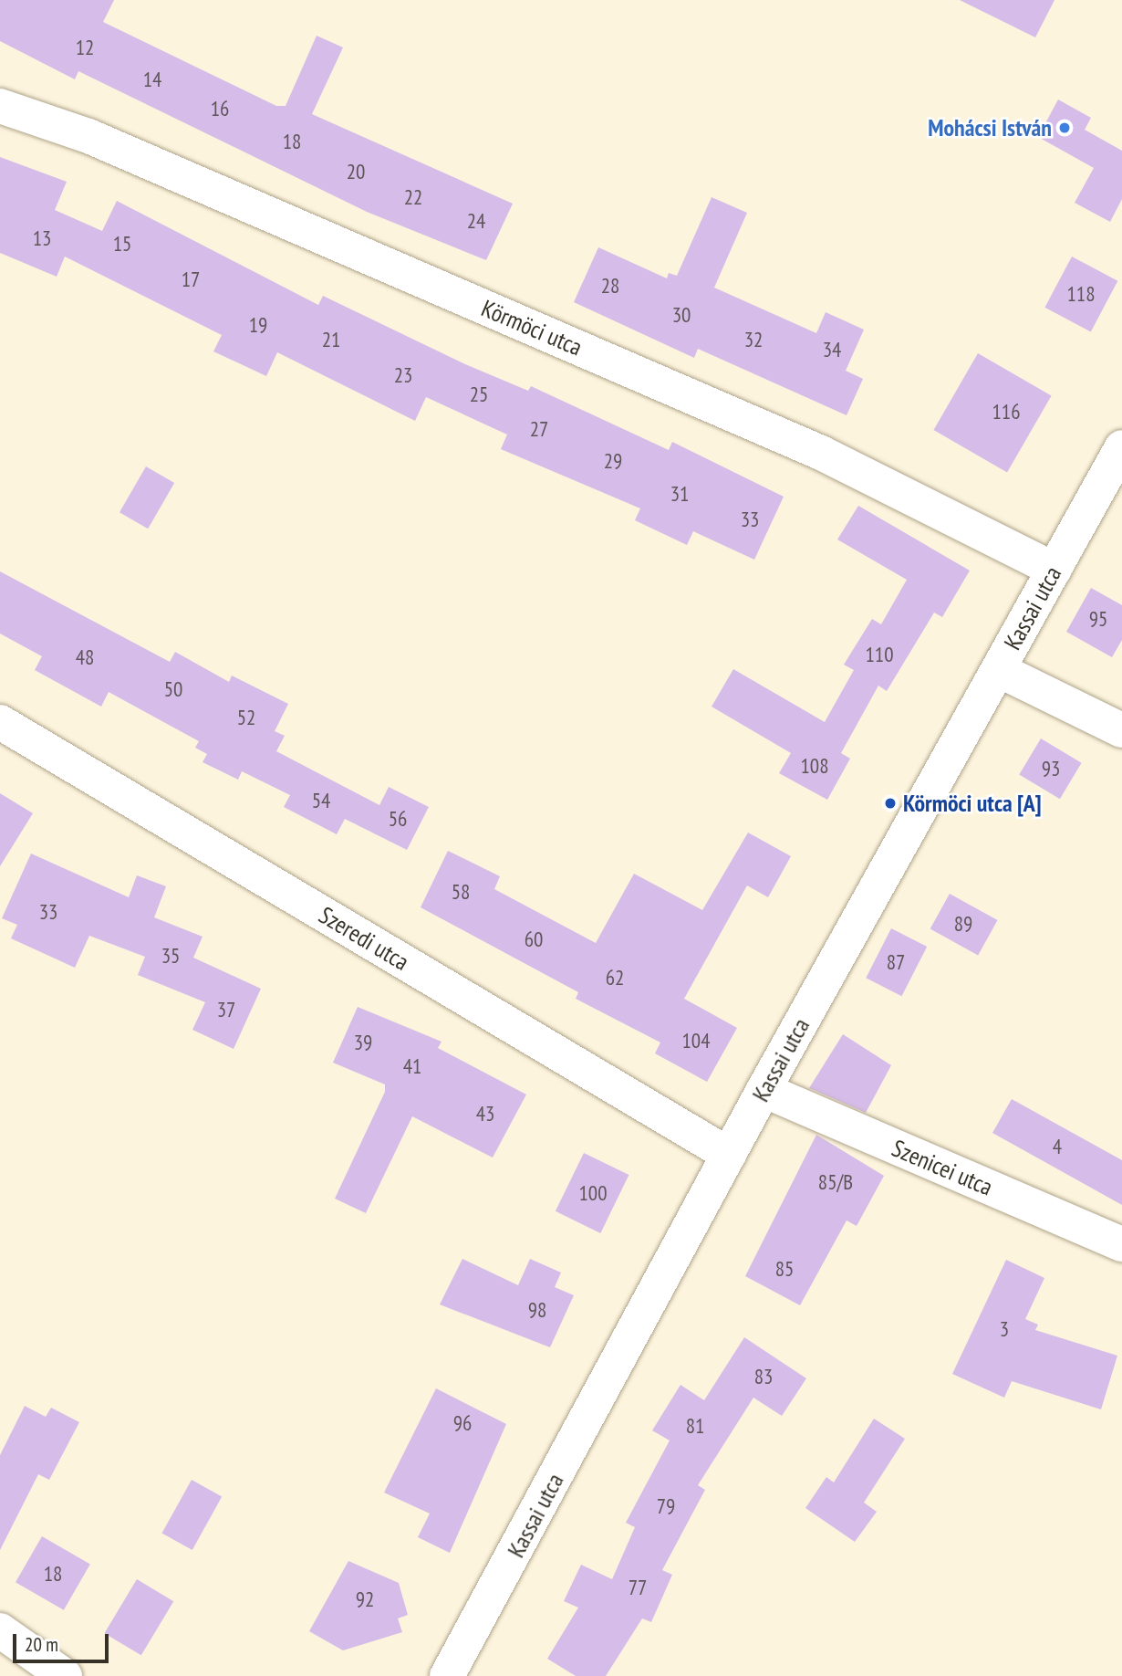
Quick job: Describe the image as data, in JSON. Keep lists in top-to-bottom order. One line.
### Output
{"streets":{"street":["Körmöci utca","Kassai utca","Szeredi utca","Szenicei utca"]},"crossings":[["Körmöci utca","Kassai utca"],["Kassai utca","Szeredi utca"],["Kassai utca","Szenicei utca"]],"places":["Mohácsi István","Körmöci utca [A]"],"house_numbers":["12","14","16","18","20","22","24","13","15","17","28","118","30","19","21","32","34","23","25","116","27","29","31","33","95","110","48","50","52","108","93","54","56","58","33","89","60","35","87","62","37","104","39","41","43","4","85/B","100","85","98","3","83","96","81","79","18","77","92"],"scale_bar":"20 m"}
